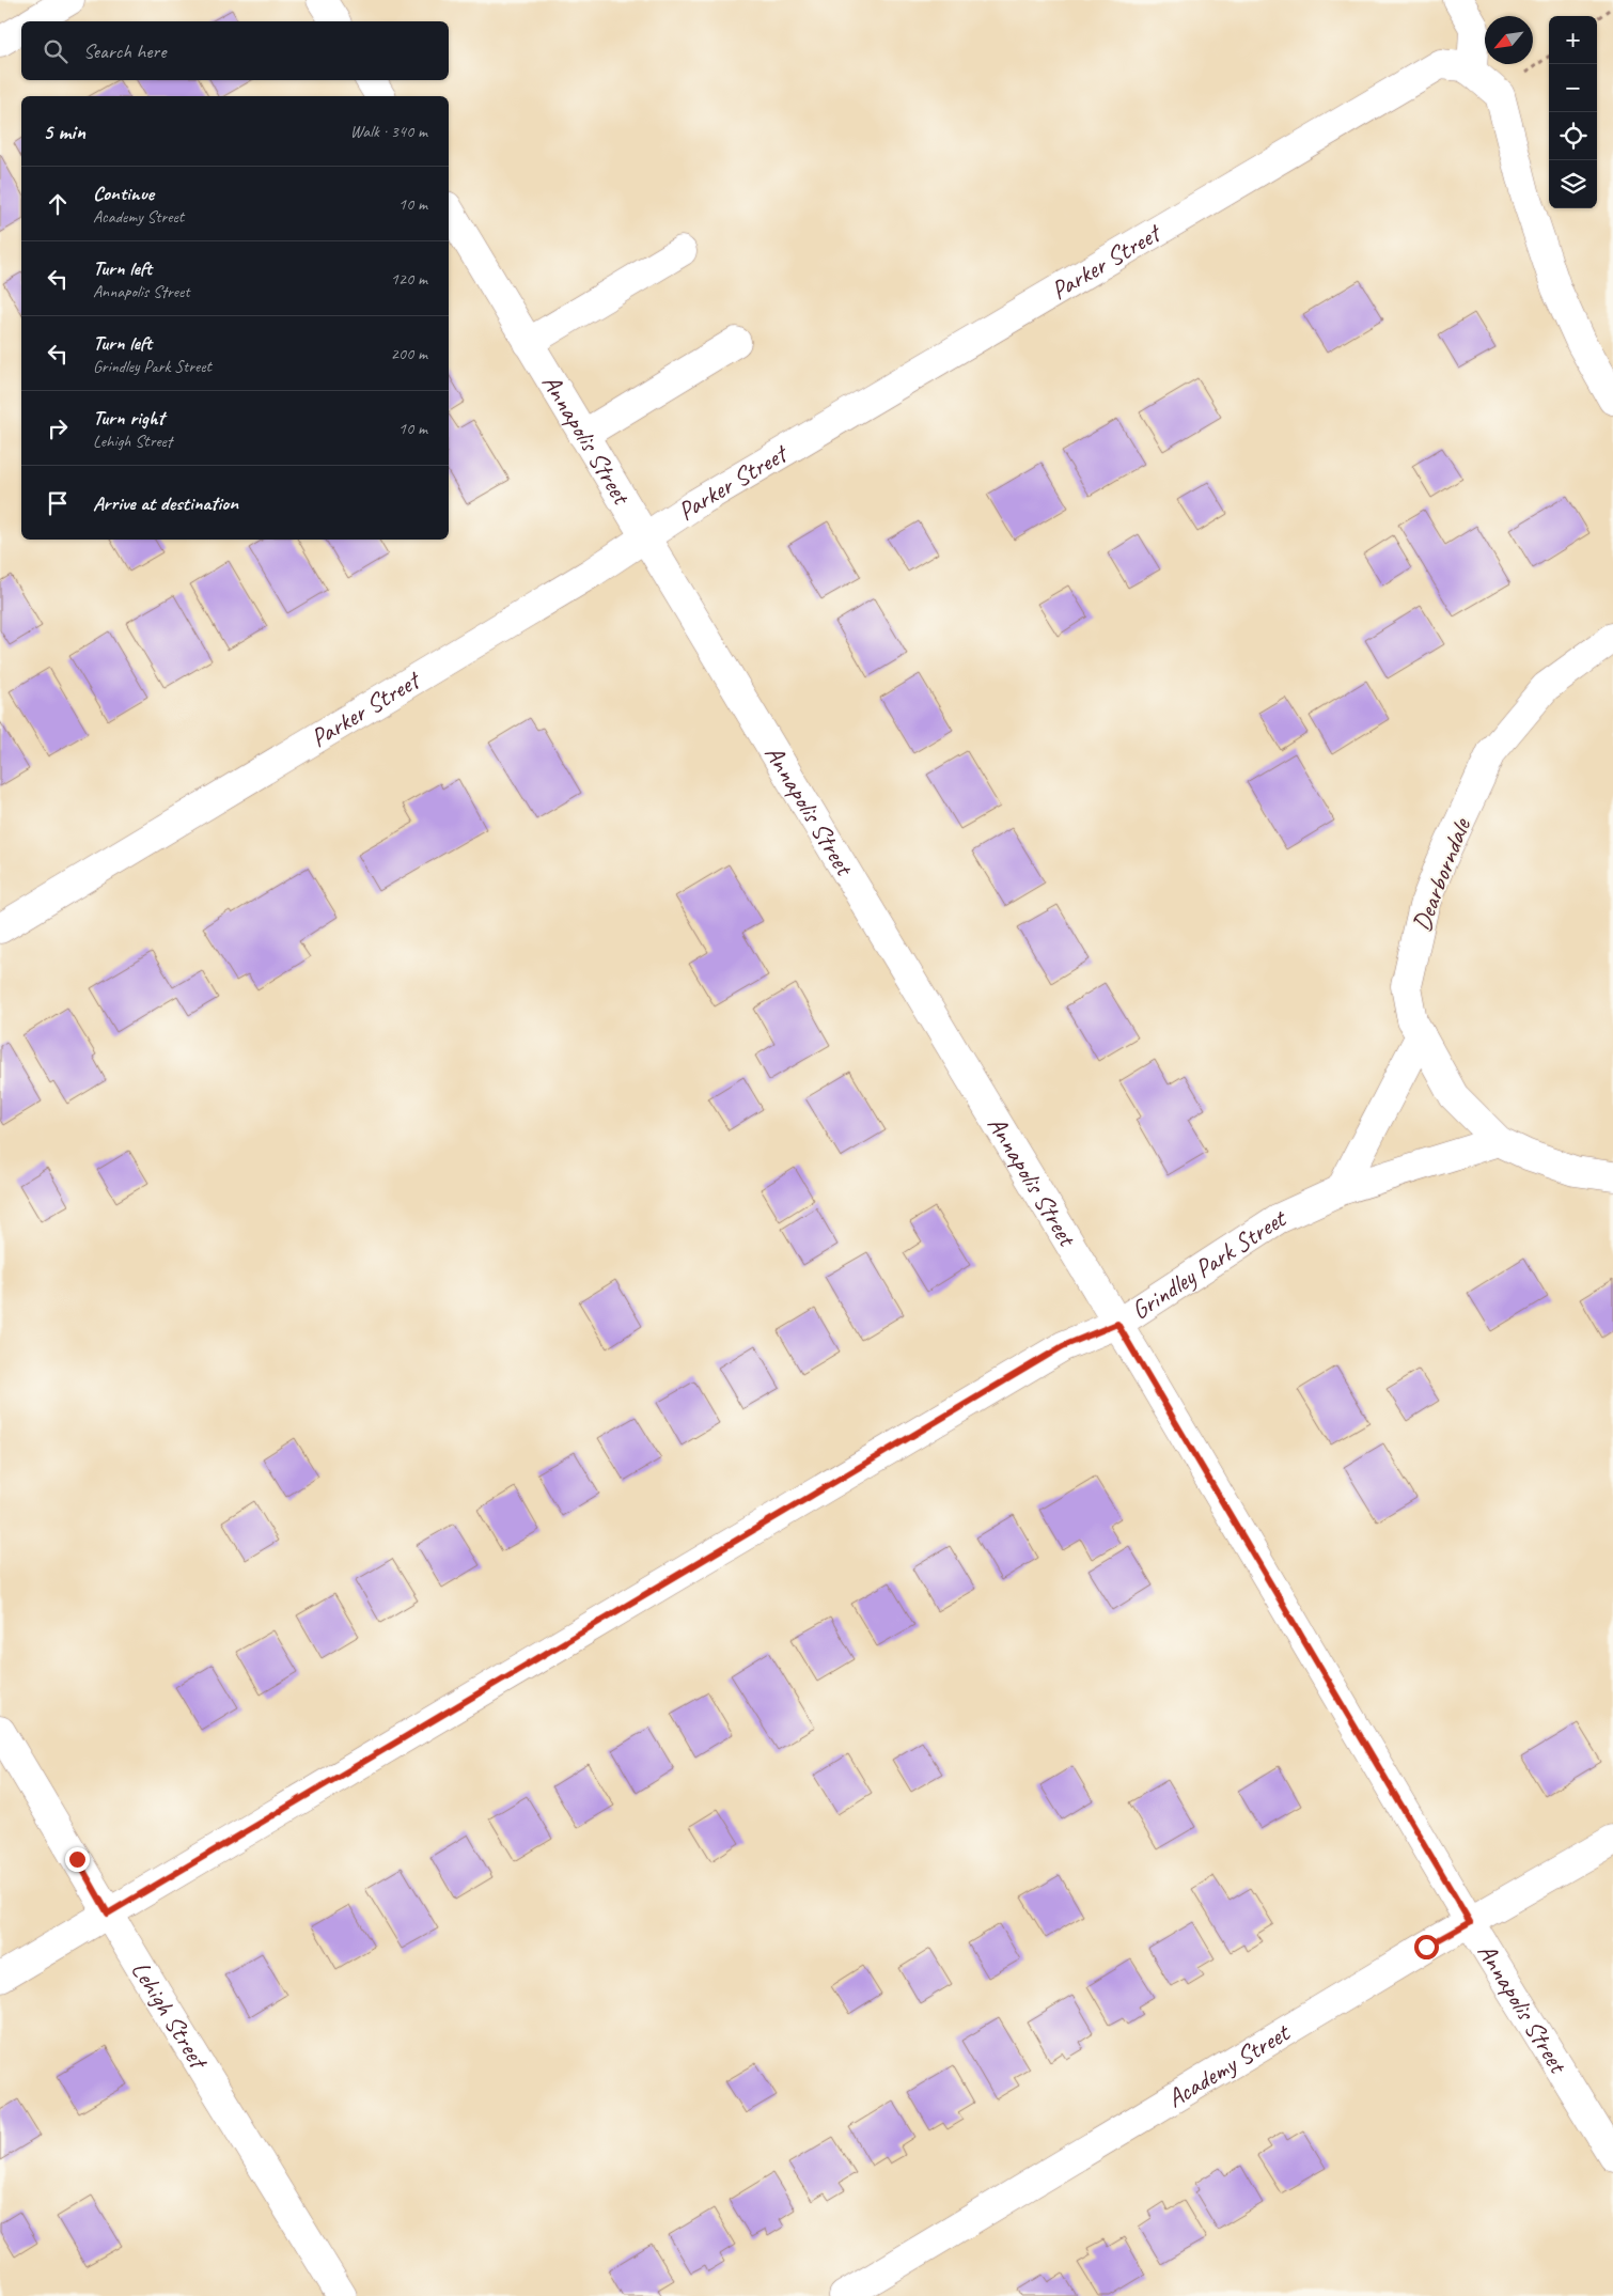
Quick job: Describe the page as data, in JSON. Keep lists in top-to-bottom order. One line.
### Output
{"streets":{"street":["Parker Street","Annapolis Street","Dearborndale","Grindley Park Street","Lehigh Street","Academy Street"]},"crossings":[["Parker Street","Annapolis Street"],["Annapolis Street","Grindley Park Street"],["Annapolis Street","Academy Street"],["Dearborndale","Grindley Park Street"],["Grindley Park Street","Lehigh Street"]],"north":"bottom left","page":{"map_buttons":["+","−"],"search":"Search here","heading":["5 min","Walk · 340 m"],"list":[["Continue","Academy Street","10 m"],["Turn left","Annapolis Street","120 m"],["Turn left","Grindley Park Street","200 m"],["Turn right","Lehigh Street","10 m"],"Arrive at destination"]}}
